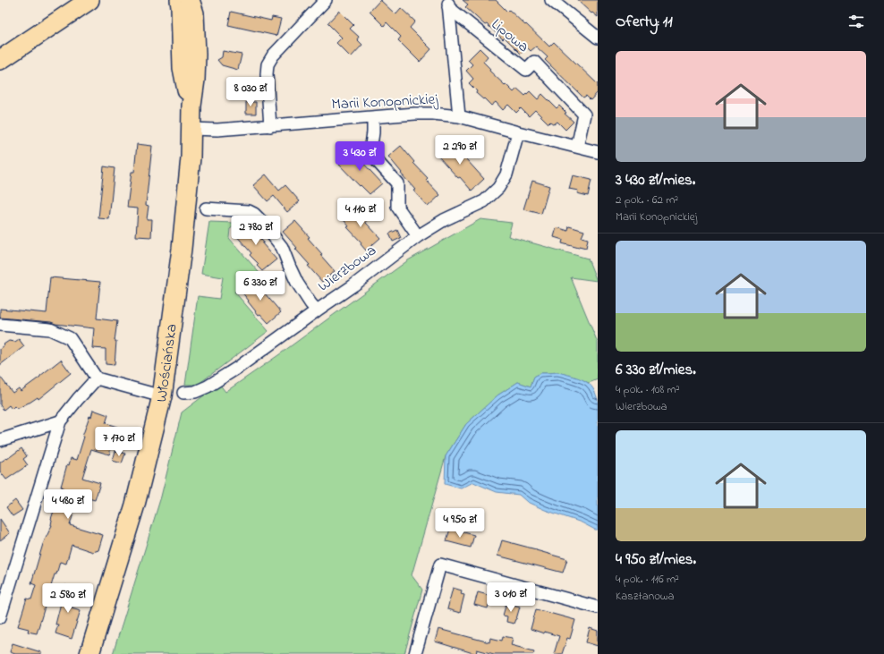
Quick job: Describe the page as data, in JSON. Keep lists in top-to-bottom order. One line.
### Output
{"streets":{"main road":["Włościańska"],"street":["Lipowa","Marii Konopnickiej","Wierzbowa"]},"crossings":[["Lipowa","Marii Konopnickiej"],["Marii Konopnickiej","Wierzbowa"],["Marii Konopnickiej","Włościańska"]],"page":{"heading":"Oferty: 11","list":[{"name":"3 430 zł/mies.","note":"2 pok. · 62 m² · Marii Konopnickiej"},{"name":"6 330 zł/mies.","note":"4 pok. · 108 m² · Wierzbowa"},{"name":"4 950 zł/mies.","note":"4 pok. · 116 m² · Kasztanowa"}],"price":["8 030 zł","2 290 zł","3 430 zł","4 110 zł","2 780 zł","6 330 zł","7 170 zł","4 480 zł","4 950 zł","3 010 zł","2 580 zł"]}}
